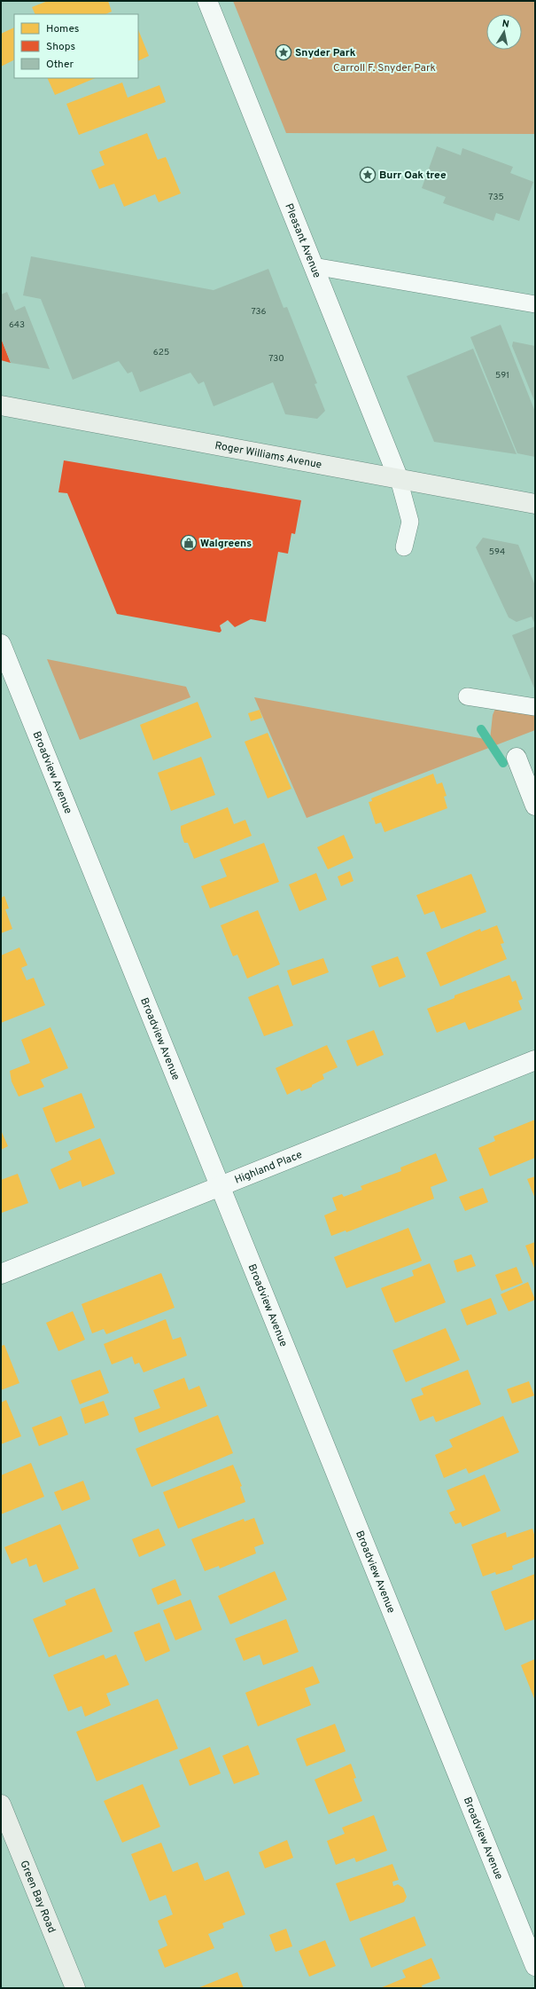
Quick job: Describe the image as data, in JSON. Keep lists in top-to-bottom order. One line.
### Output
{"streets":{"street":["Pleasant Avenue","Roger Williams Avenue","Broadview Avenue","Highland Place","Green Bay Road"]},"crossings":[["Pleasant Avenue","Roger Williams Avenue"],["Broadview Avenue","Highland Place"]],"parks":["Carroll F. Snyder Park"],"places":{"place":["Snyder Park","Burr Oak tree"],"shop":["Walgreens"]},"house_numbers":["735","736","643","625","730","591","594"],"legend":["Homes","Shops","Other"],"north":"top"}
